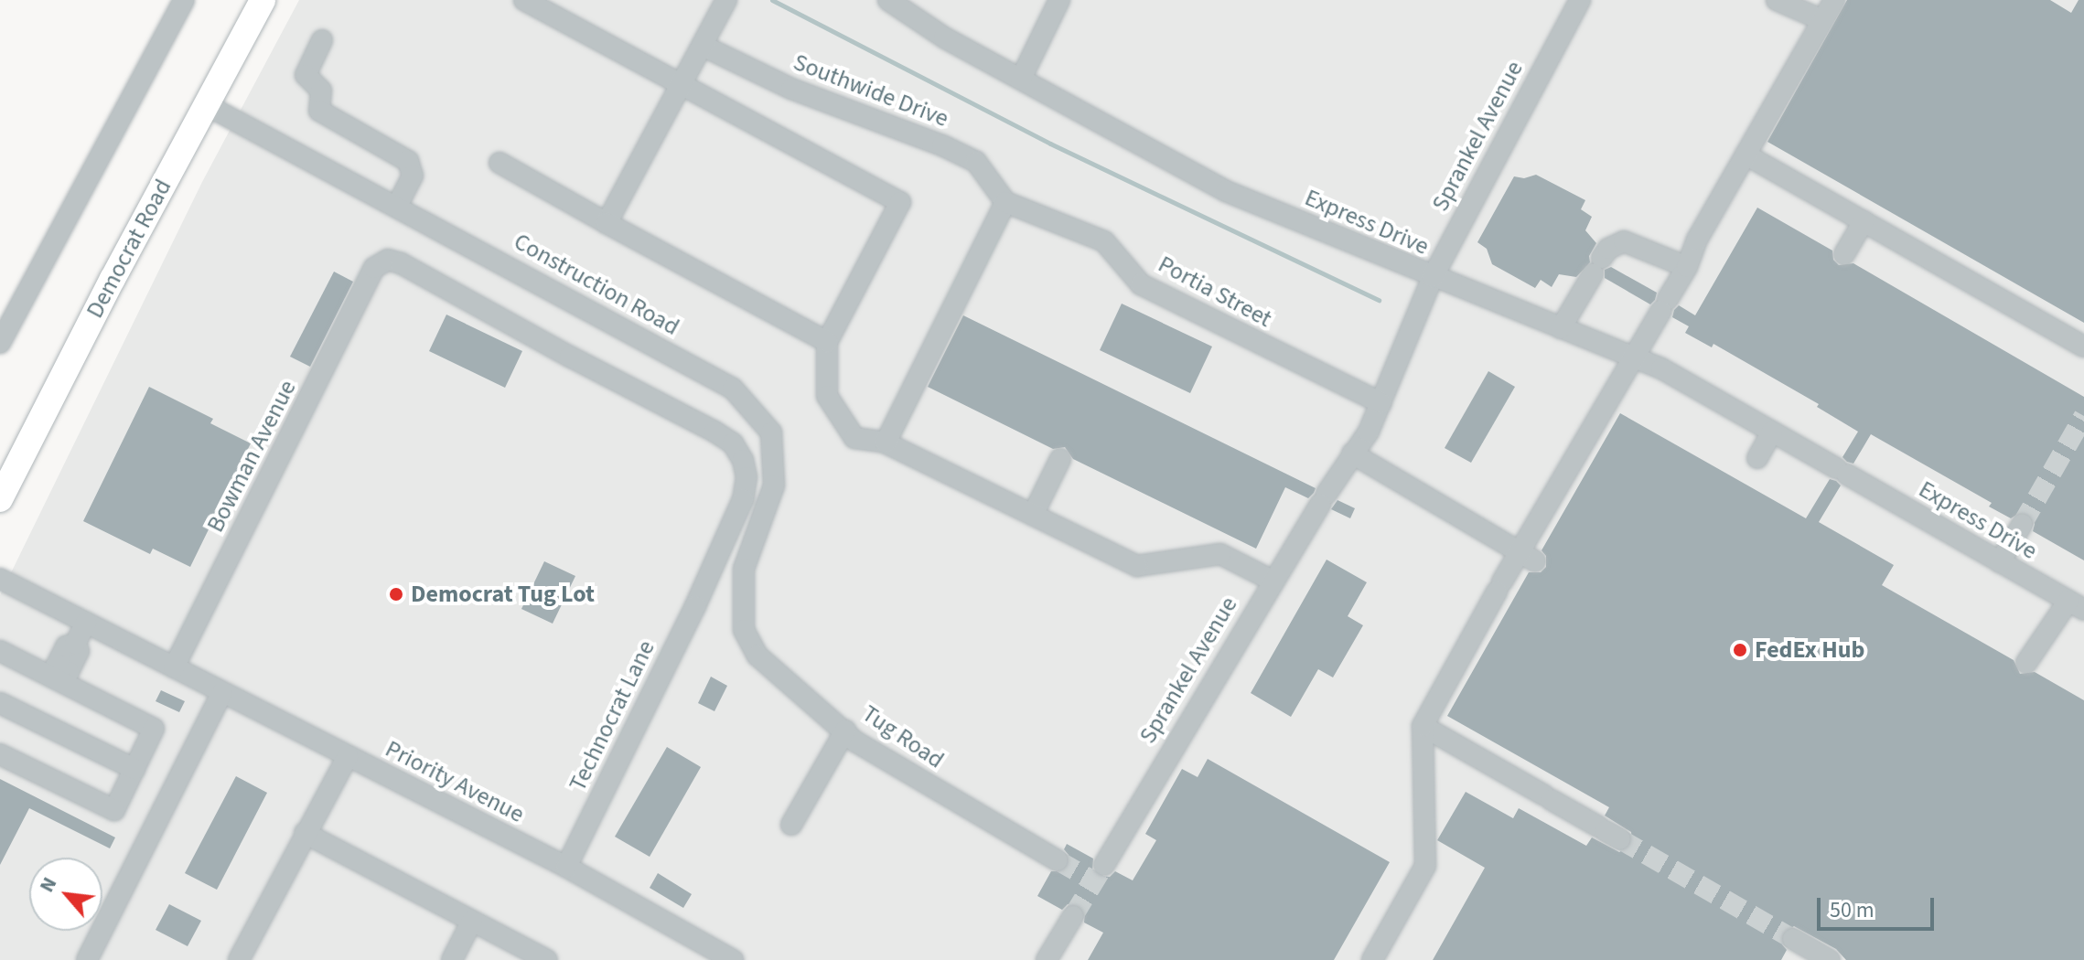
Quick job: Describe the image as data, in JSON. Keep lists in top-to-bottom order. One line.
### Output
{"streets":{"main road":["Democrat Road"],"street":["Southwide Drive","Sprankel Avenue","Express Drive","Construction Road","Portia Street","Bowman Avenue","Technocrat Lane","Tug Road","Priority Avenue"]},"crossings":[["Southwide Drive","Portia Street"],["Sprankel Avenue","Express Drive"],["Sprankel Avenue","Portia Street"],["Democrat Road","Construction Road"],["Construction Road","Tug Road"],["Bowman Avenue","Technocrat Lane"],["Bowman Avenue","Priority Avenue"],["Technocrat Lane","Priority Avenue"]],"places":["Democrat Tug Lot","FedEx Hub"],"scale_bar":"50 m","north":"top left"}
